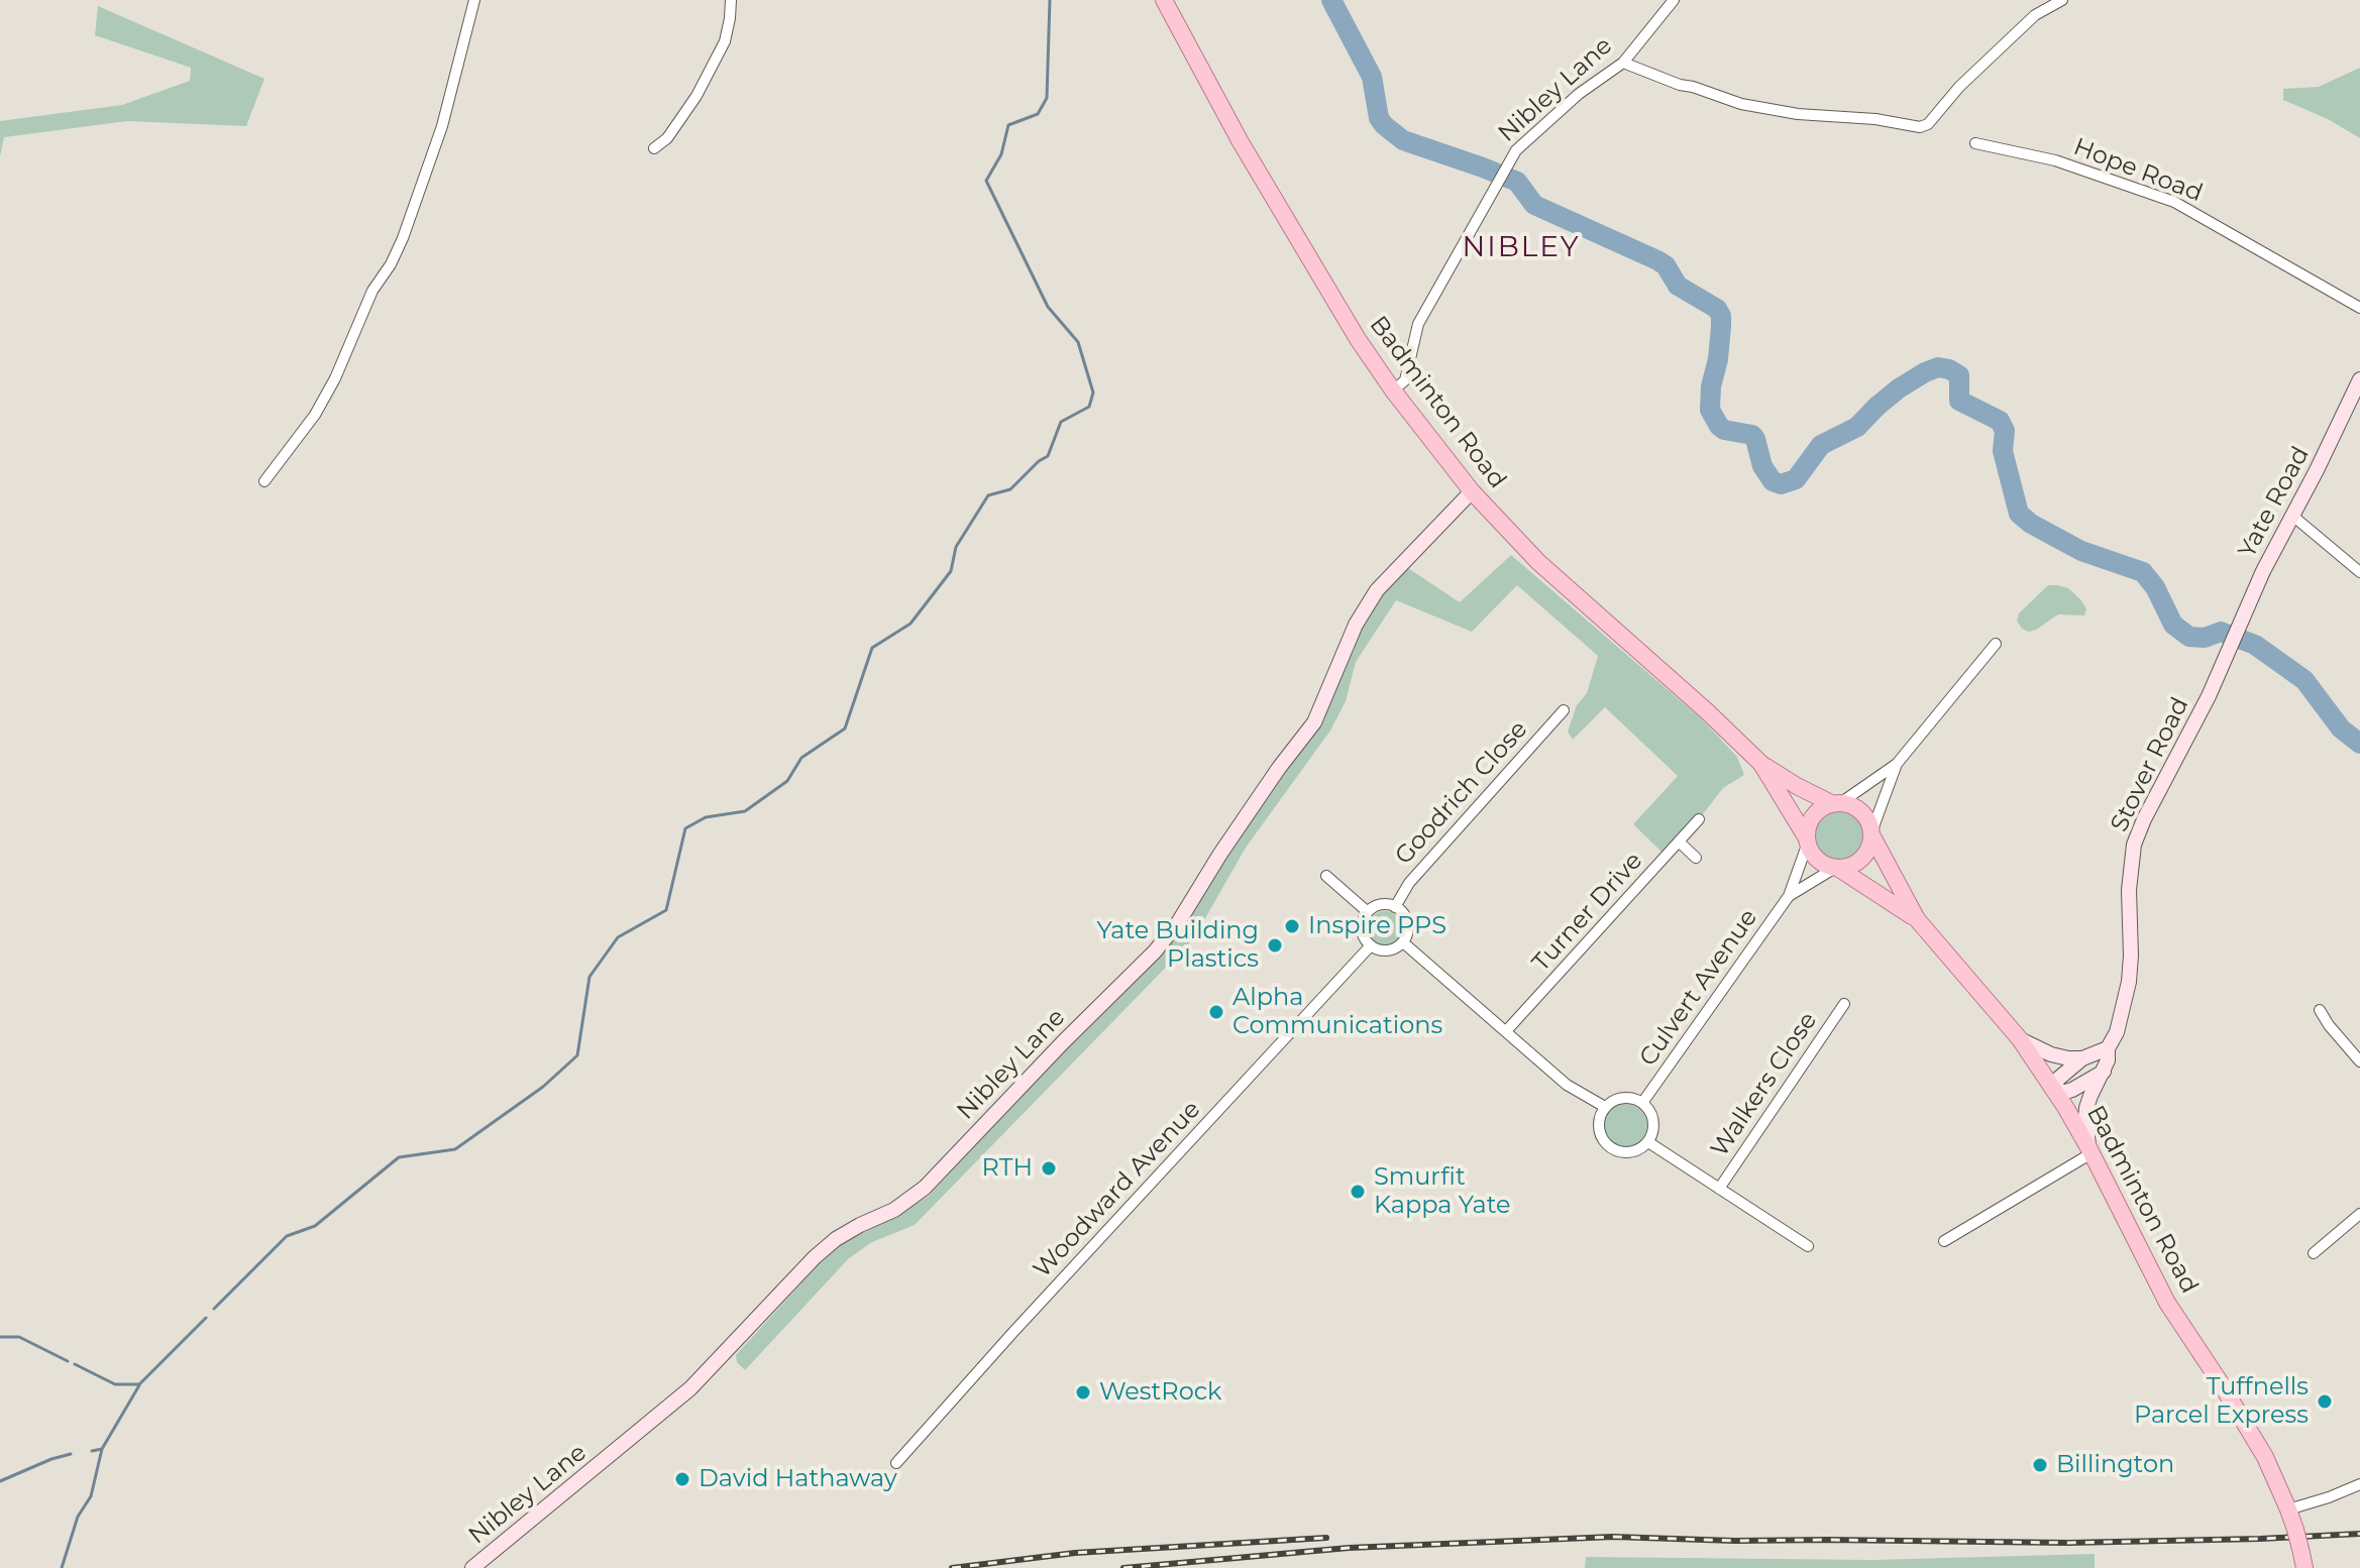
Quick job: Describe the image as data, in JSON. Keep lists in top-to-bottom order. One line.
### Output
{"streets":{"main road":["Badminton Road"],"street":["Nibley Lane","Hope Road","Yate Road","Stover Road","Goodrich Close","Turner Drive","Culvert Avenue","Walkers Close","Woodward Avenue"]},"crossings":[["Nibley Lane","Badminton Road"],["Badminton Road","Stover Road"],["Badminton Road","Culvert Avenue"],["Yate Road","Stover Road"],["Goodrich Close","Woodward Avenue"]],"districts":["NIBLEY"],"places":["Inspire PPS","Yate Building Plastics","Alpha Communications","RTH","Smurfit Kappa Yate","WestRock","Tuffnells Parcel Express","Billington","David Hathaway"]}
